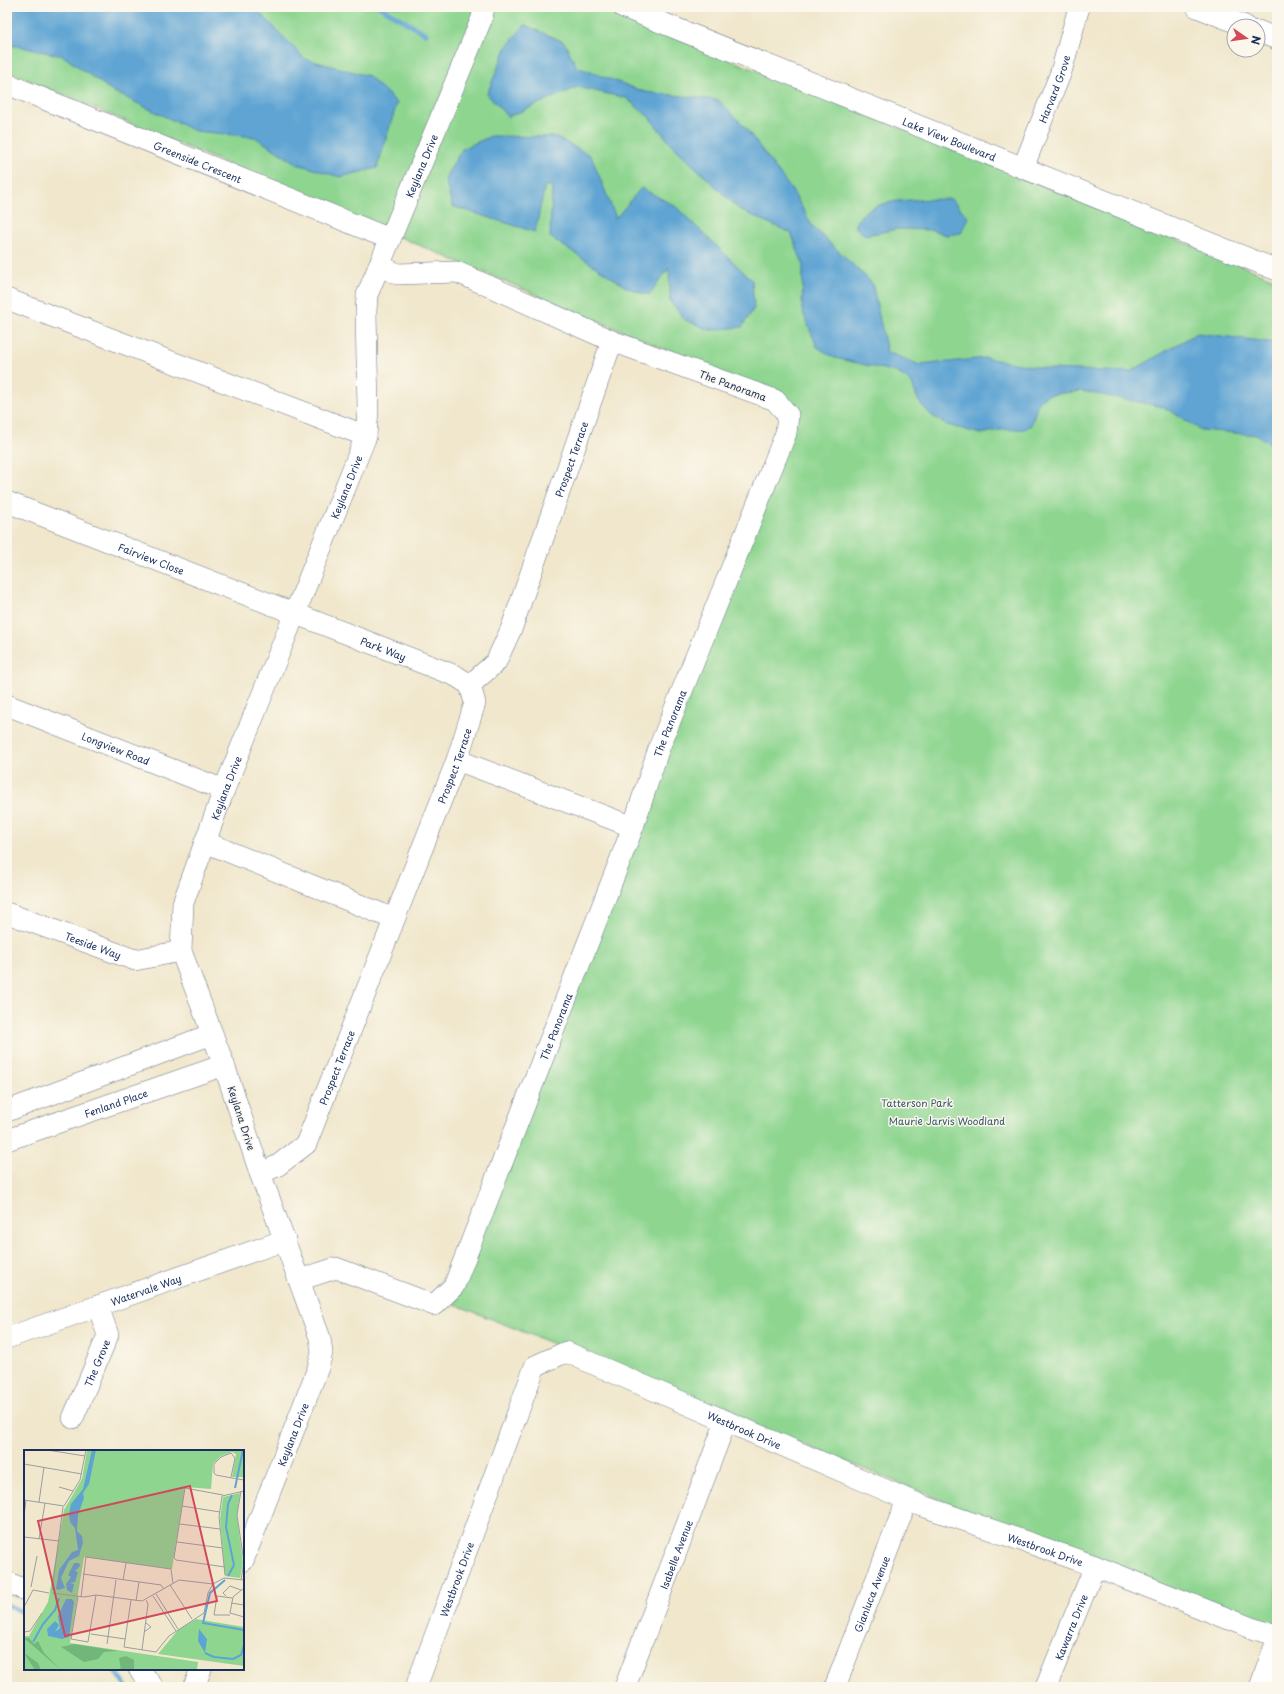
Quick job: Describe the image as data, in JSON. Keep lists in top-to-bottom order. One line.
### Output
{"streets":{"street":["Harvard Grove","Lake View Boulevard","Greenside Crescent","Keylana Drive","The Panorama","Prospect Terrace","Fairview Close","Park Way","Longview Road","Teeside Way","Fenland Place","Watervale Way","The Grove","Westbrook Drive","Isabelle Avenue","Gianluca Avenue","Kawarra Drive"]},"crossings":[["Harvard Grove","Lake View Boulevard"],["Greenside Crescent","Keylana Drive"],["Keylana Drive","The Panorama"],["Keylana Drive","Prospect Terrace"],["Keylana Drive","Fairview Close"],["Keylana Drive","Park Way"],["Keylana Drive","Longview Road"],["Keylana Drive","Teeside Way"],["Keylana Drive","Fenland Place"],["Keylana Drive","Watervale Way"],["The Panorama","Prospect Terrace"],["Prospect Terrace","Park Way"],["Fairview Close","Park Way"],["Watervale Way","The Grove"],["Westbrook Drive","Isabelle Avenue"],["Westbrook Drive","Gianluca Avenue"],["Westbrook Drive","Kawarra Drive"]],"parks":["Tatterson Park","Maurie Jarvis Woodland"],"north":"right"}
